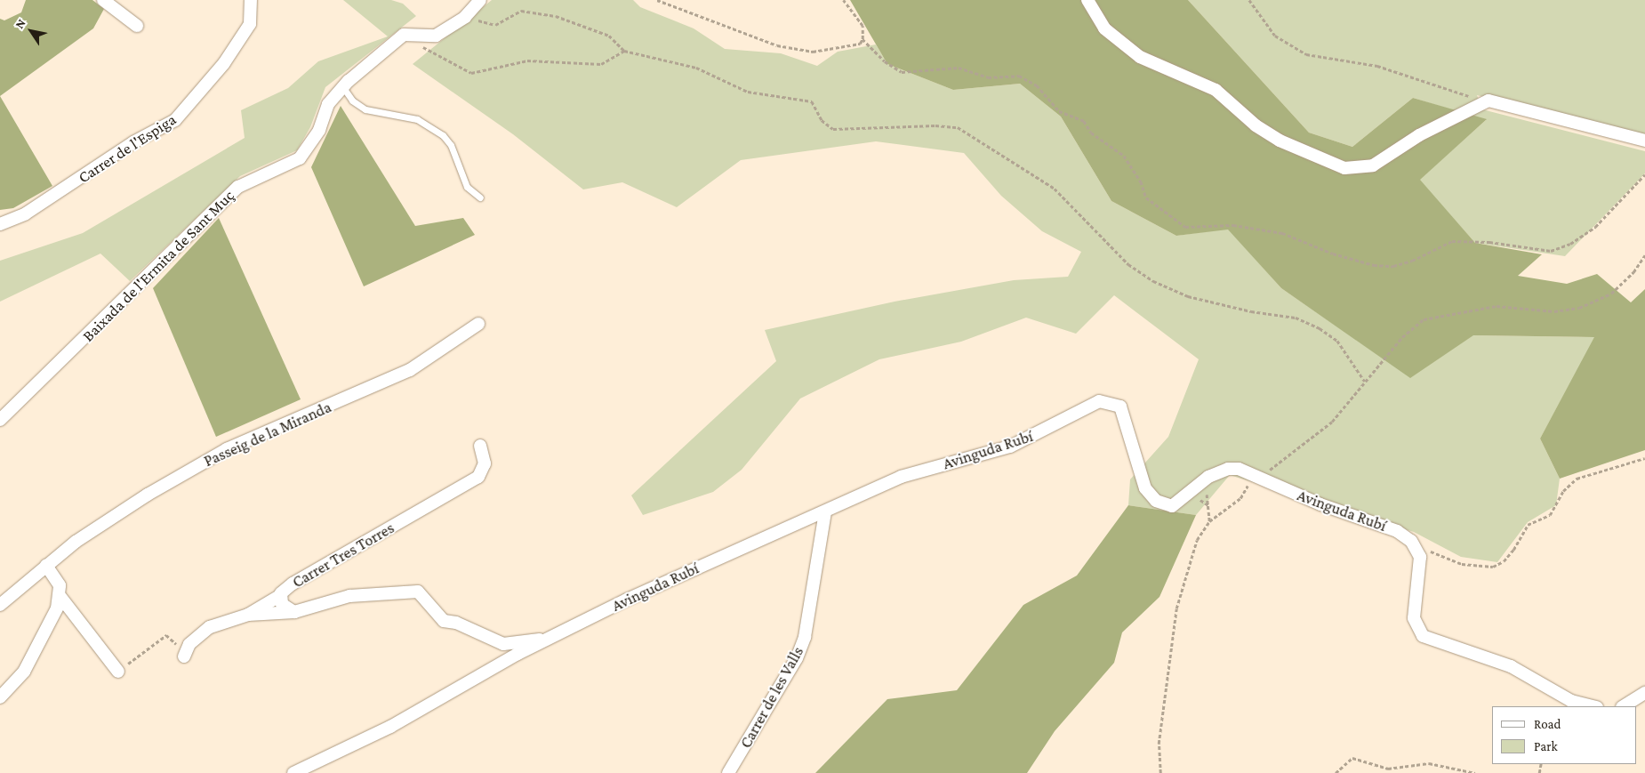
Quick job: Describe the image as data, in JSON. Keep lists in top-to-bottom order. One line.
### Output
{"streets":{"street":["Carrer de l'Espiga","Baixada de l'Ermita de Sant Muç","Passeig de la Miranda","Avinguda Rubí","Carrer Tres Torres","Carrer de les Valls"]},"crossings":[["Avinguda Rubí","Carrer Tres Torres"],["Avinguda Rubí","Carrer de les Valls"]],"legend":["Road","Park"],"north":"top left"}
